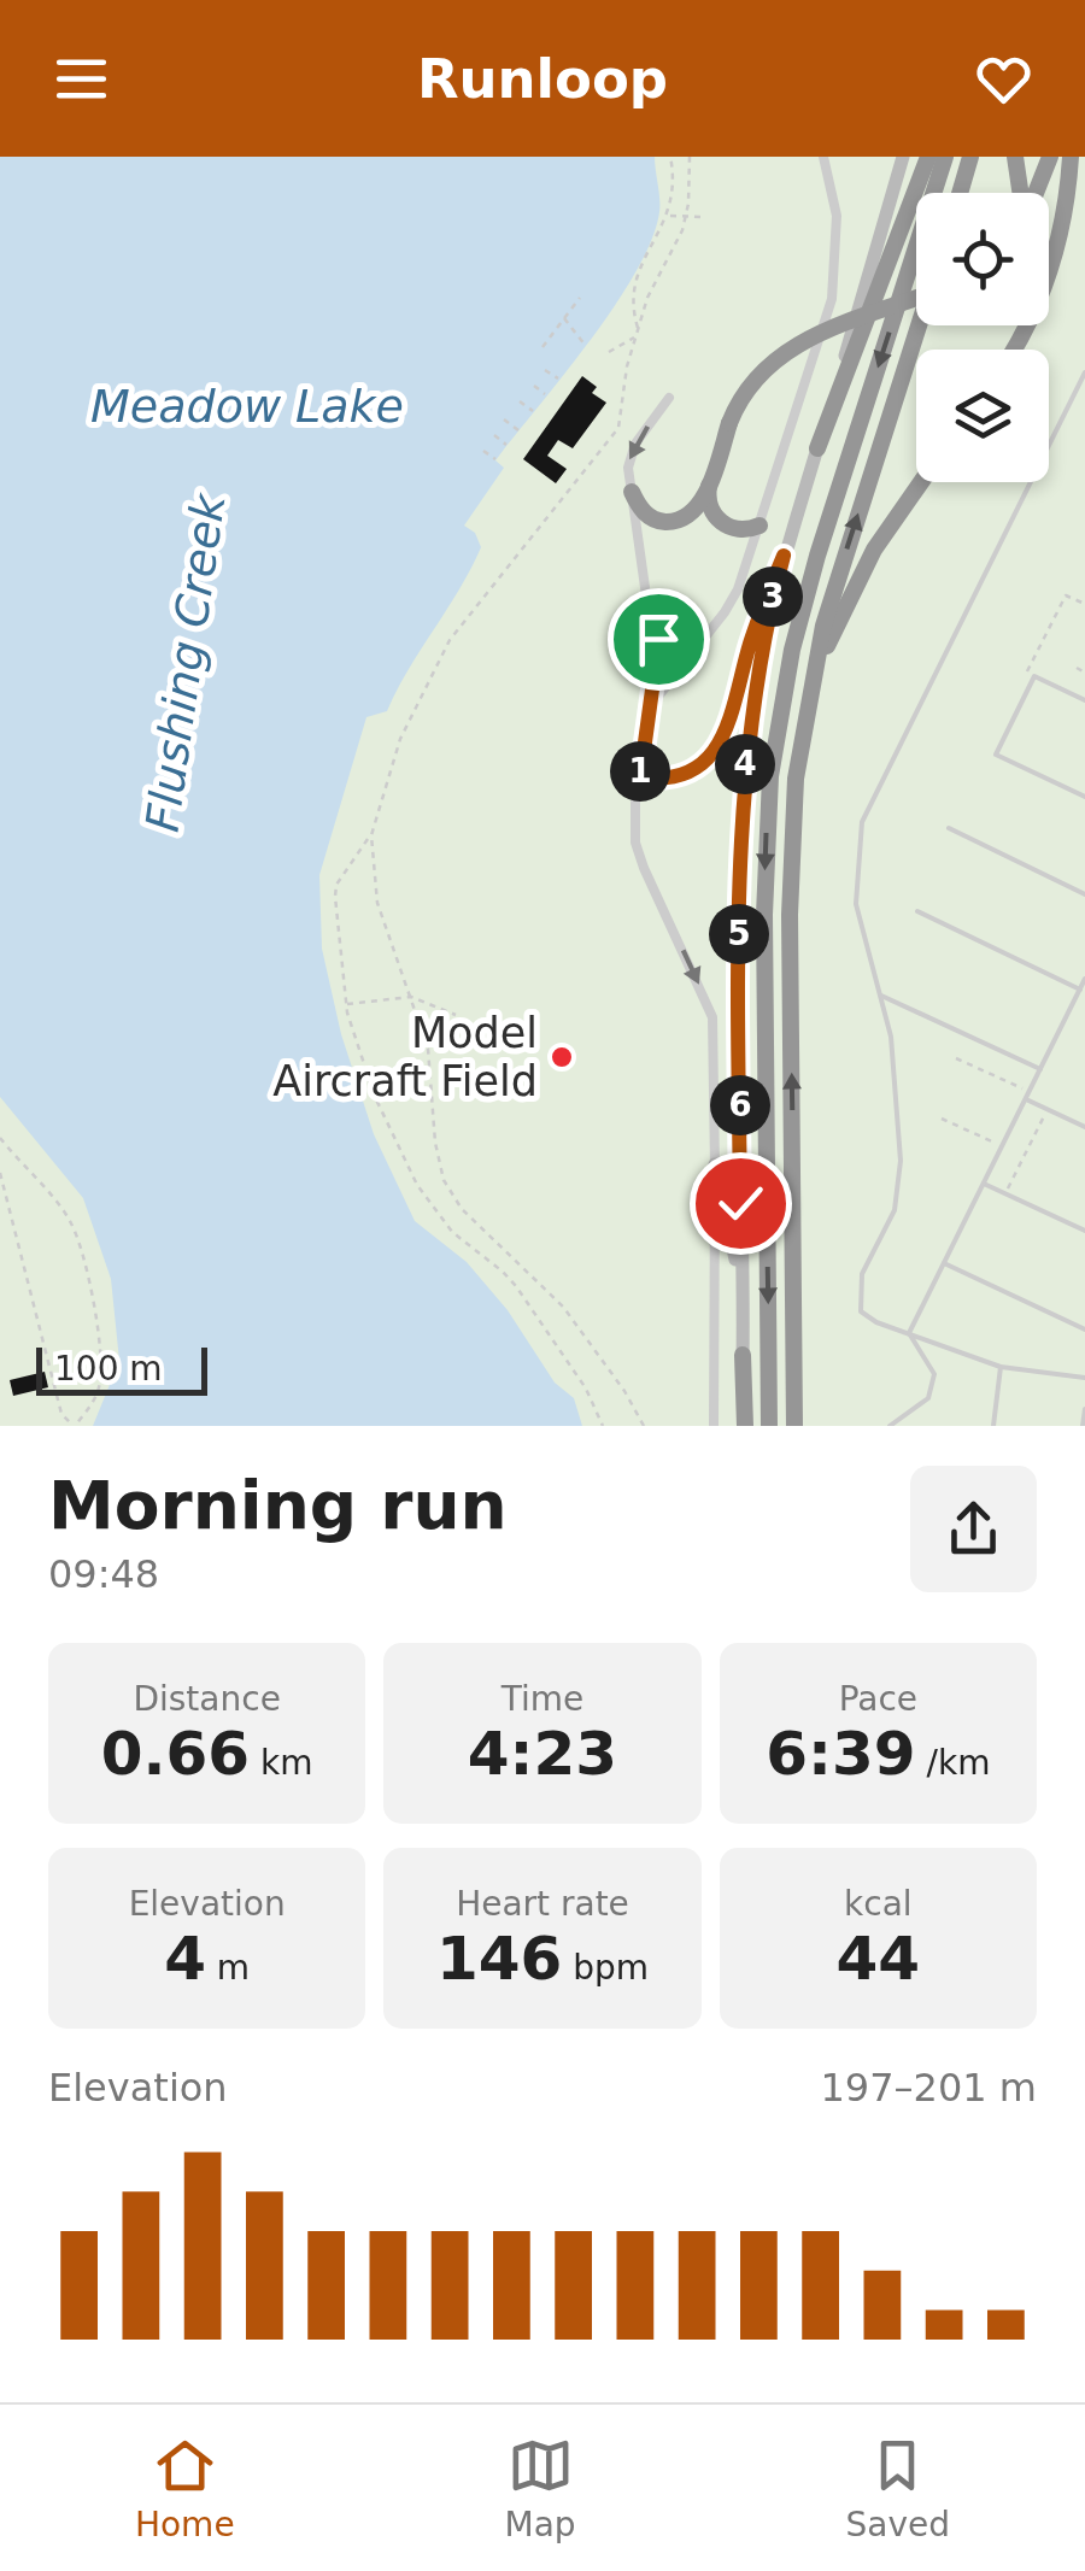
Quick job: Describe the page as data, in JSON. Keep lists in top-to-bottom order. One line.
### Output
{"water":["Meadow Lake","Flushing Creek"],"places":["Model Aircraft Field"],"scale_bar":"100 m","page":{"header":"Runloop","pins":["3","4","1","5","6"],"scale":"100 m","heading":["Morning run","09:48"],"stats":[["Distance","0.66 km"],["Time","4:23"],["Pace","6:39 /km"],["Elevation","4 m"],["Heart rate","146 bpm"],["kcal","44"]],"chart":["Elevation","197–201 m"],"tabs":["Home","Map","Saved"]}}
